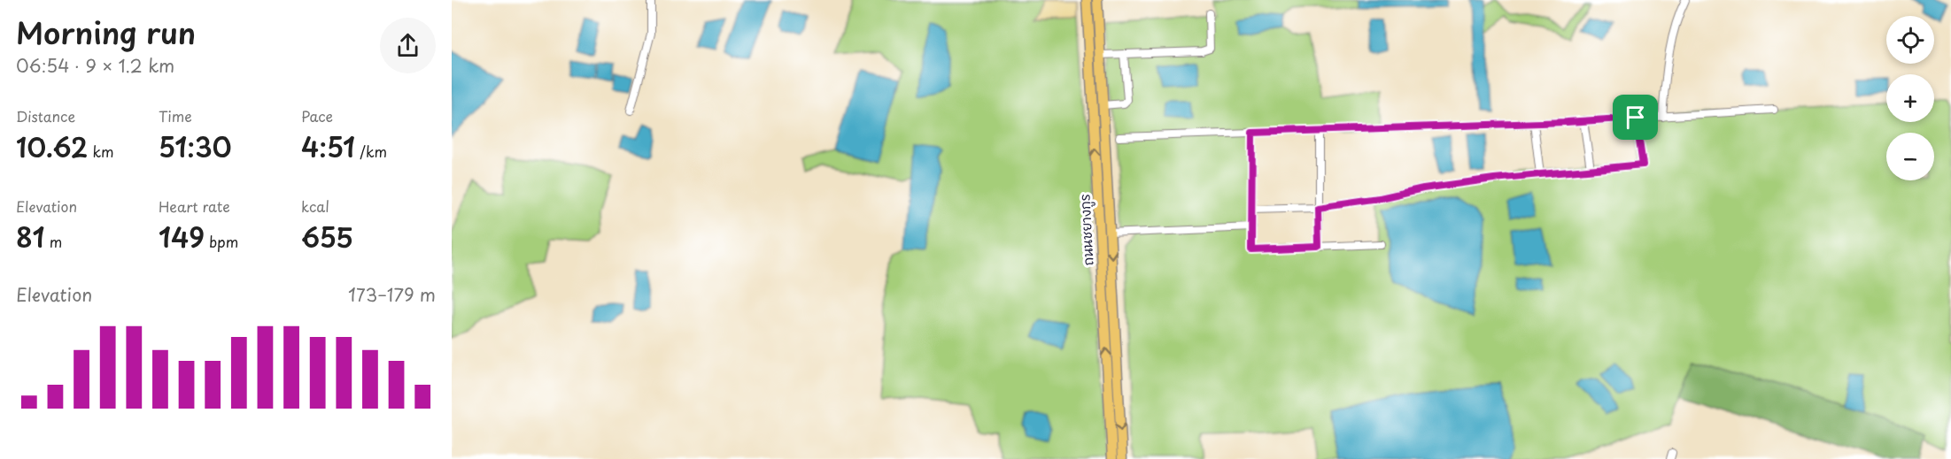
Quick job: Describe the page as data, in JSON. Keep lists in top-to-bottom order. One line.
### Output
{"streets":{"highway":["ถนนชยางกูร"]},"page":{"heading":["Morning run","06:54 · 9 × 1.2 km"],"map_buttons":["+","−"],"stats":[["Distance","10.62 km"],["Time","51:30"],["Pace","4:51 /km"],["Elevation","81 m"],["Heart rate","149 bpm"],["kcal","655"]],"chart":["Elevation","173–179 m"]}}
